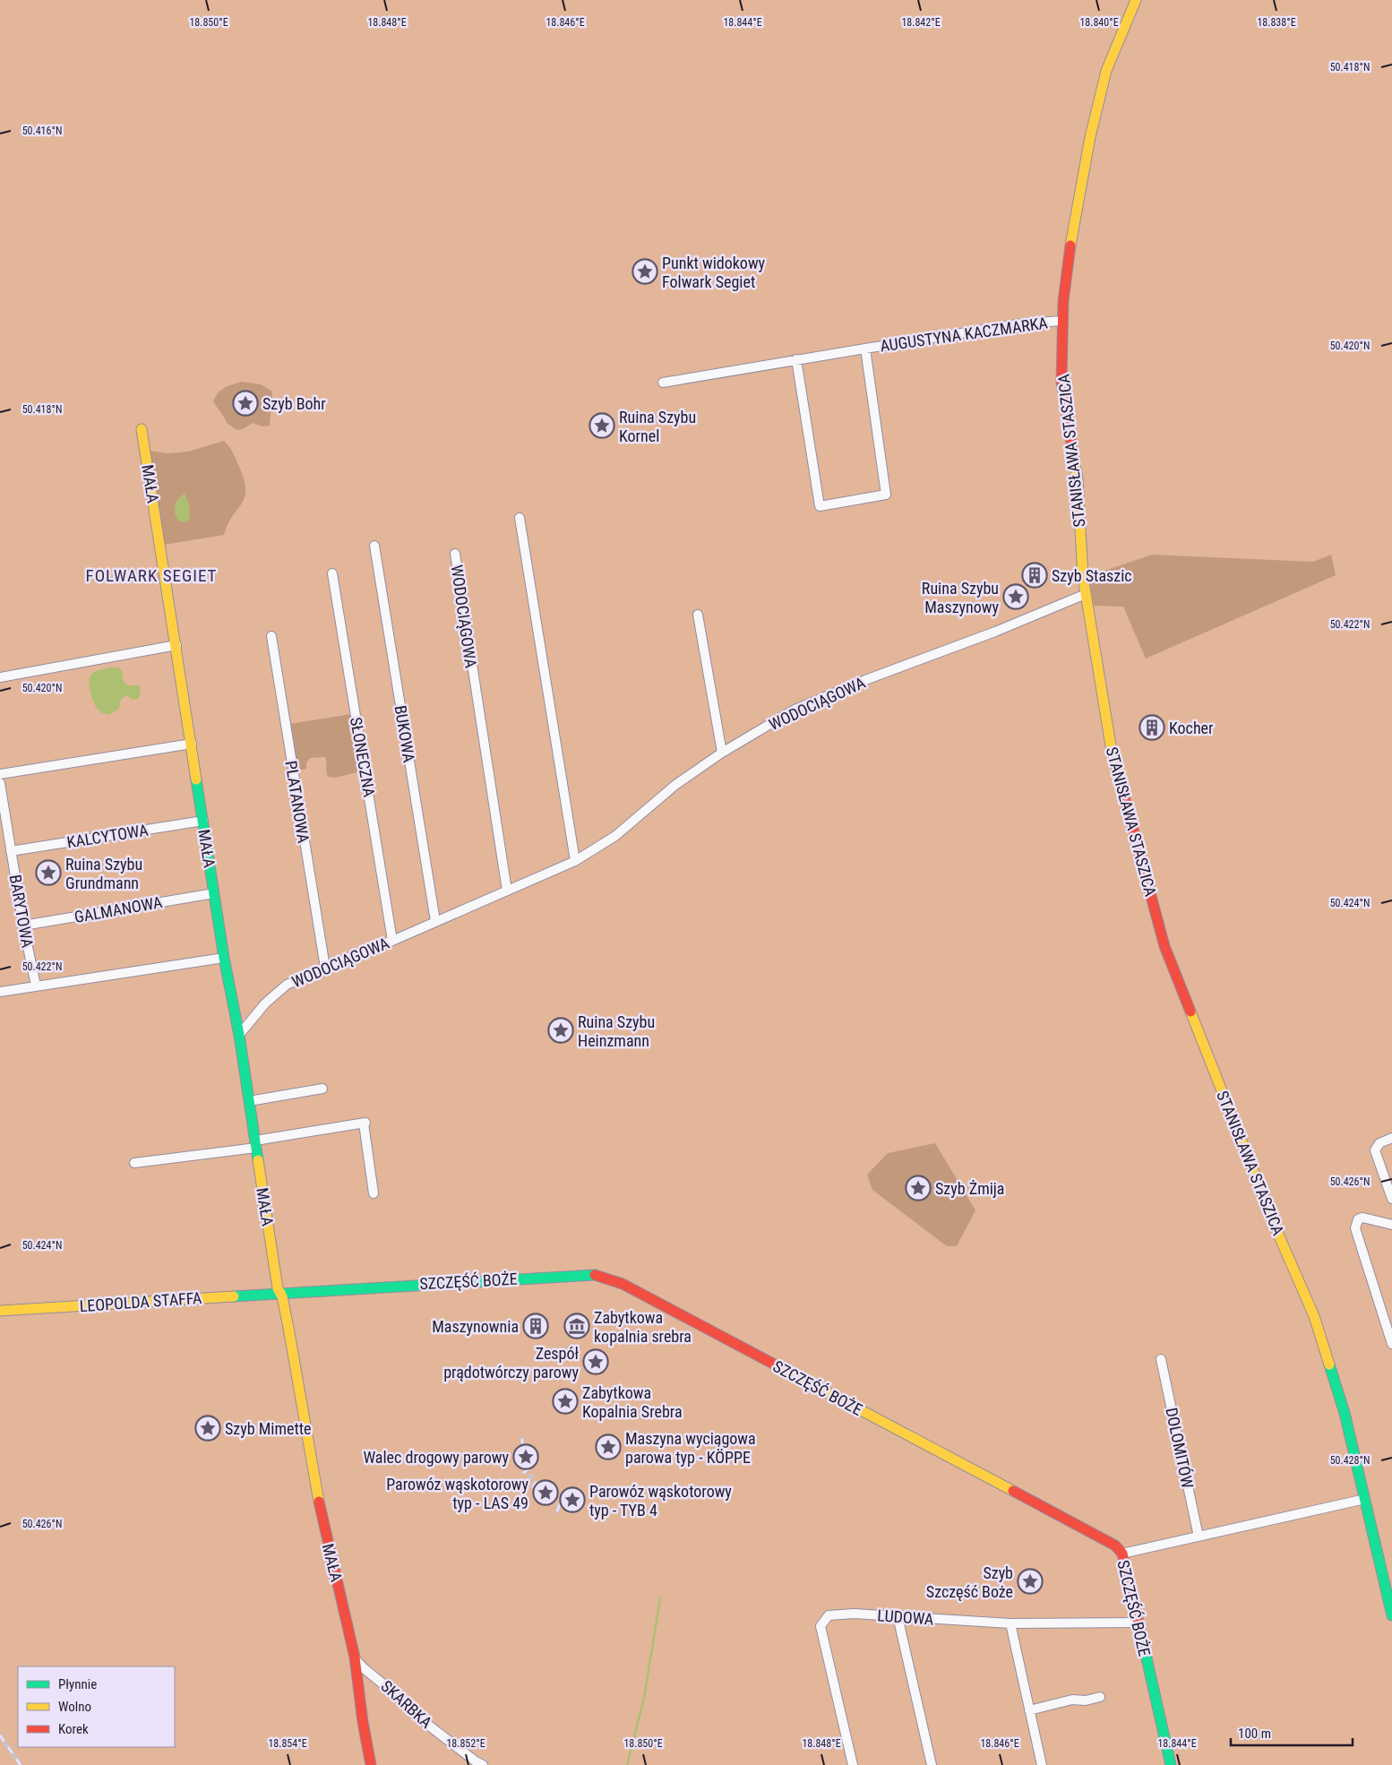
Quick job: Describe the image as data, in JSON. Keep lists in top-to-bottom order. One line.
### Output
{"streets":{"street":["AUGUSTYNA KACZMARKA","STANISŁAWA STASZICA","MAŁA","WODOCIĄGOWA","BUKOWA","SŁONECZNA","PLATANOWA","KALCYTOWA","GALMANOWA","BARYTOWA","SZCZĘŚĆ BOŻE","LEOPOLDA STAFFA","DOLOMITÓW","LUDOWA","SKARBKA"]},"crossings":[["AUGUSTYNA KACZMARKA","STANISŁAWA STASZICA"],["STANISŁAWA STASZICA","WODOCIĄGOWA"],["MAŁA","WODOCIĄGOWA"],["MAŁA","KALCYTOWA"],["MAŁA","GALMANOWA"],["MAŁA","SZCZĘŚĆ BOŻE"],["MAŁA","LEOPOLDA STAFFA"],["MAŁA","SKARBKA"],["WODOCIĄGOWA","BUKOWA"],["WODOCIĄGOWA","SŁONECZNA"],["WODOCIĄGOWA","PLATANOWA"],["KALCYTOWA","BARYTOWA"],["GALMANOWA","BARYTOWA"],["SZCZĘŚĆ BOŻE","LEOPOLDA STAFFA"],["SZCZĘŚĆ BOŻE","LUDOWA"]],"districts":["FOLWARK SEGIET"],"places":{"place":["Punkt widokowy Folwark Segiet","Szyb Bohr","Ruina Szybu Kornel","Ruina Szybu Maszynowy","Ruina Szybu Grundmann","Ruina Szybu Heinzmann","Szyb Żmija","Zespół prądotwórczy parowy","Zabytkowa Kopalnia Srebra","Szyb Mimette","Maszyna wyciągowa parowa typ - KÖPPE","Walec drogowy parowy","Parowóz wąskotorowy typ - LAS 49","Parowóz wąskotorowy typ - TYB 4","Szyb Szczęść Boże"],"building":["Szyb Staszic","Kocher","Maszynownia"],"museum":["Zabytkowa kopalnia srebra"]},"legend":["Płynnie","Wolno","Korek"],"scale_bar":"100 m","coordinates":["18.850°E","18.848°E","18.846°E","18.844°E","18.842°E","18.840°E","18.838°E","50.418°N","50.416°N","50.420°N","50.422°N","50.424°N","50.426°N","50.428°N","18.854°E","18.852°E"]}
